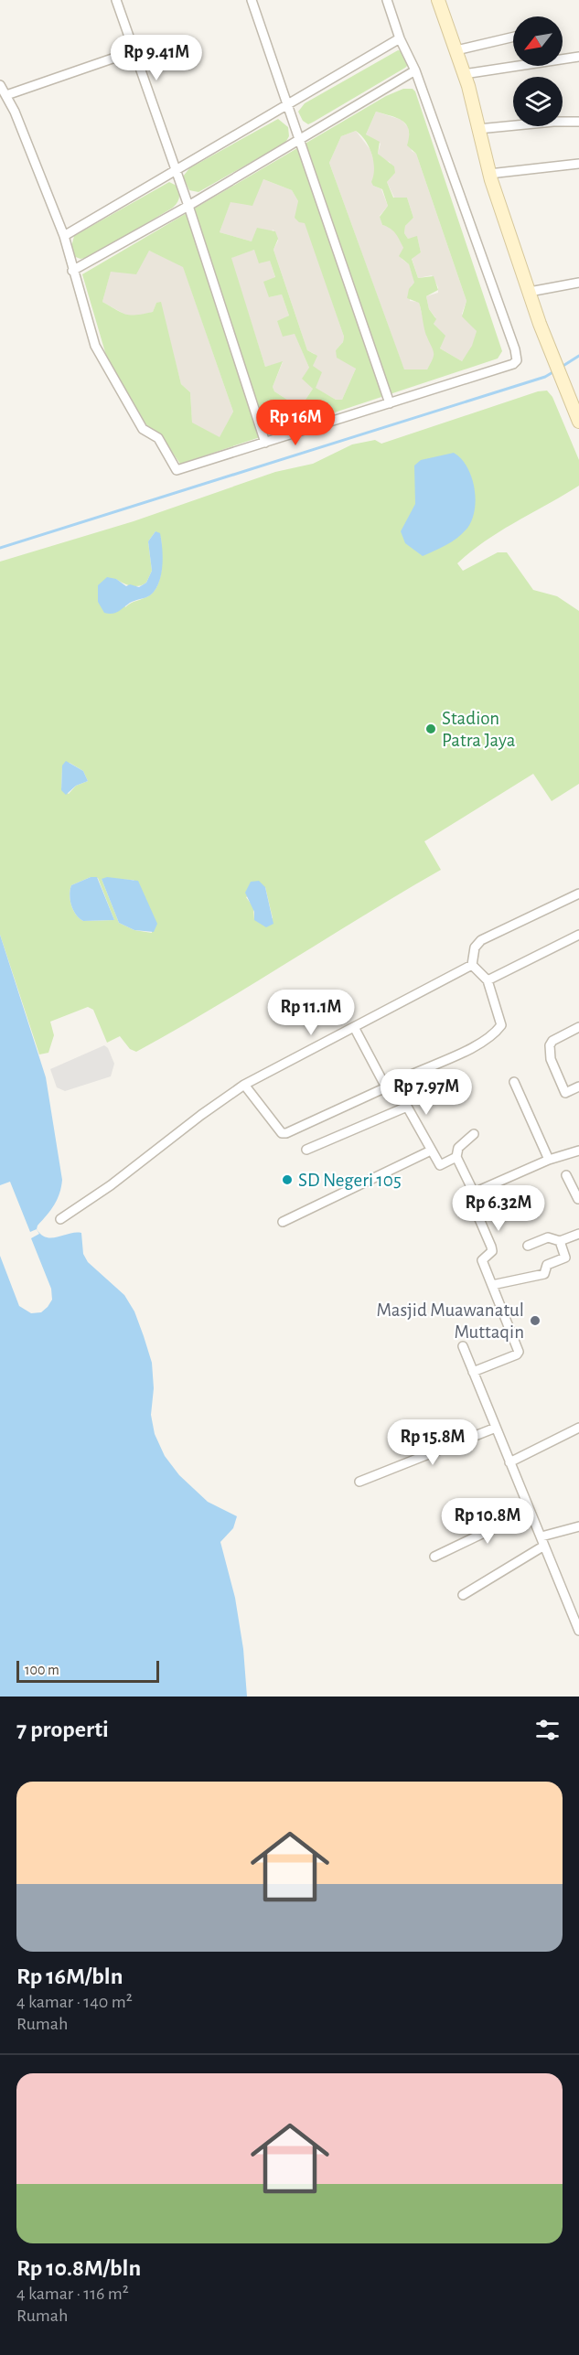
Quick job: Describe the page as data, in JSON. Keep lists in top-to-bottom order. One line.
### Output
{"places":["Stadion Patra Jaya","SD Negeri 105","Masjid Muawanatul Muttaqin"],"scale_bar":"100 m","north":"bottom left","page":{"price":["Rp 9.41M","Rp 16M","Rp 11.1M","Rp 7.97M","Rp 6.32M","Rp 15.8M","Rp 10.8M"],"scale":"100 m","heading":"7 properti","list":[{"name":"Rp 16M/bln","note":"4 kamar · 140 m² · Rumah"},{"name":"Rp 10.8M/bln","note":"4 kamar · 116 m² · Rumah"}]}}
